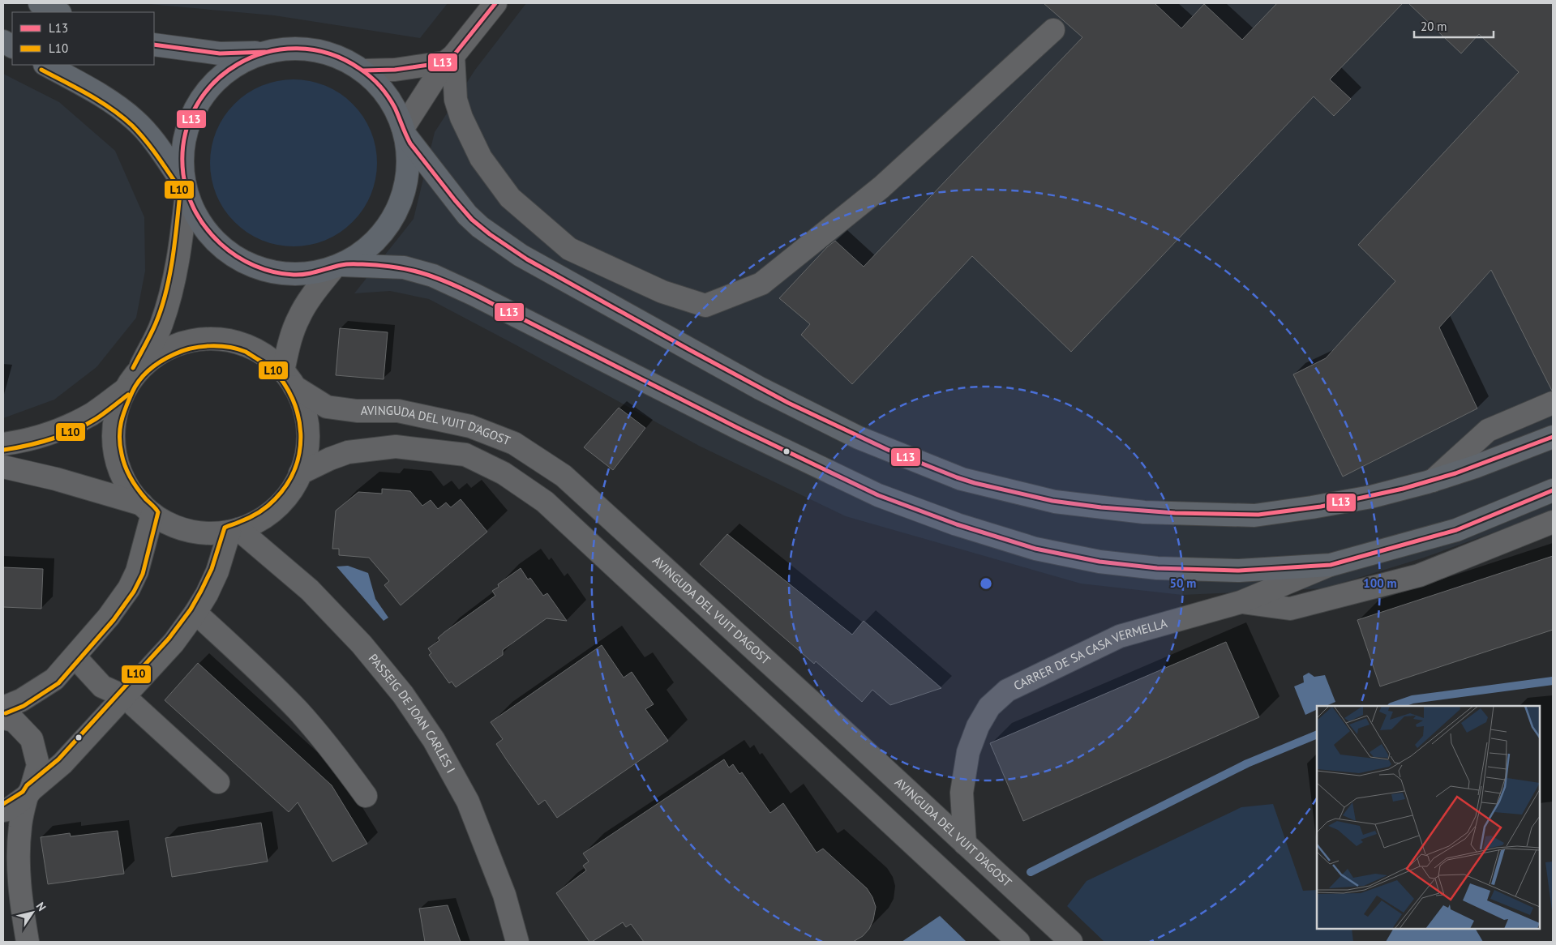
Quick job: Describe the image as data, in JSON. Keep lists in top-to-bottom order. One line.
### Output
{"streets":{"street":["AVINGUDA DEL VUIT D'AGOST","CARRER DE SA CASA VERMELLA","PASSEIG DE JOAN CARLES I"]},"crossings":[["AVINGUDA DEL VUIT D'AGOST","CARRER DE SA CASA VERMELLA"]],"lines":["transit line L13","transit line L10"],"legend":["L13","L10"],"scale_bar":"20 m","north":"top right","rings":["50 m","100 m"]}
